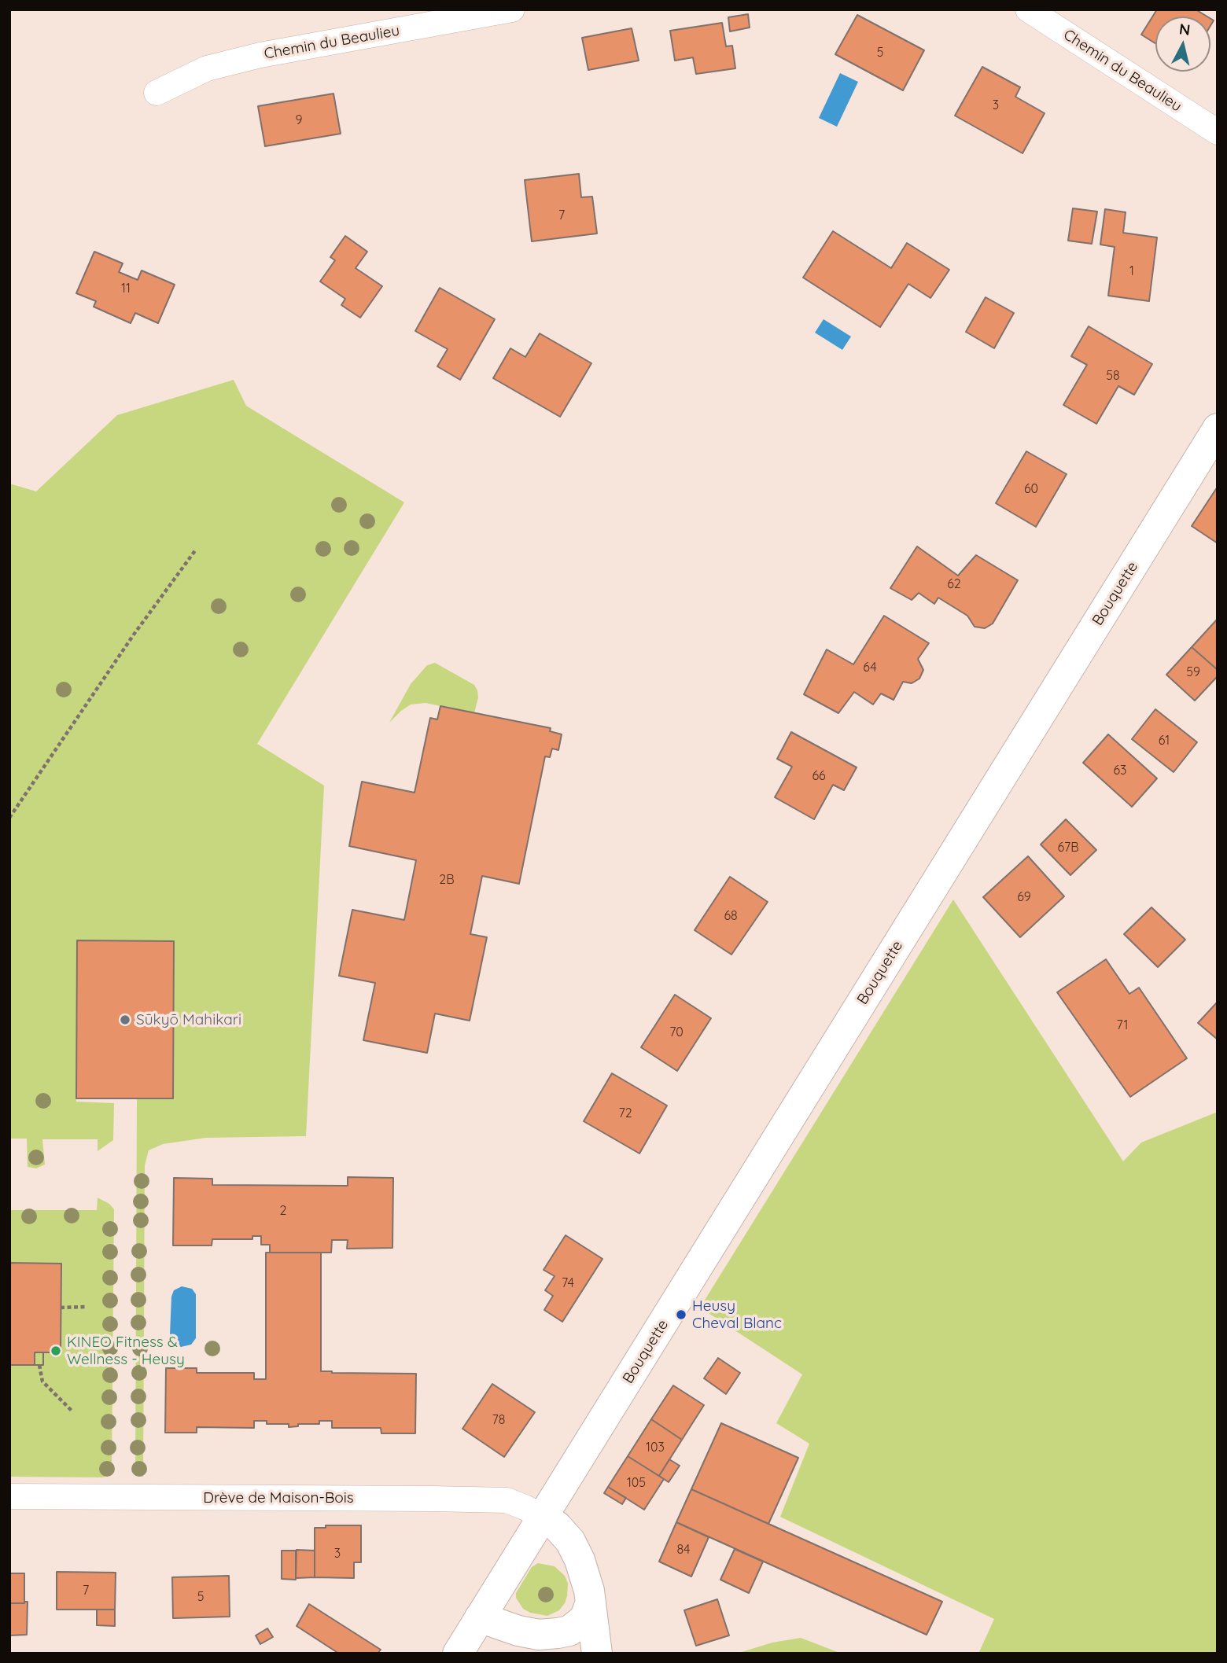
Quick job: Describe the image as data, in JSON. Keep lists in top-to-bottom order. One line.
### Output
{"streets":{"main road":["Bouquette"],"street":["Chemin du Beaulieu","Drève de Maison-Bois"]},"crossings":[["Bouquette","Drève de Maison-Bois"]],"places":["Sūkyō Mahikari","Heusy Cheval Blanc","KINEO Fitness & Wellness - Heusy"],"house_numbers":["5","3","9","7","1","11","58","60","62","64","59","61","63","66","67B","2B","69","68","71","70","72","2","74","78","103","105","84","3","7","5"],"north":"top"}
